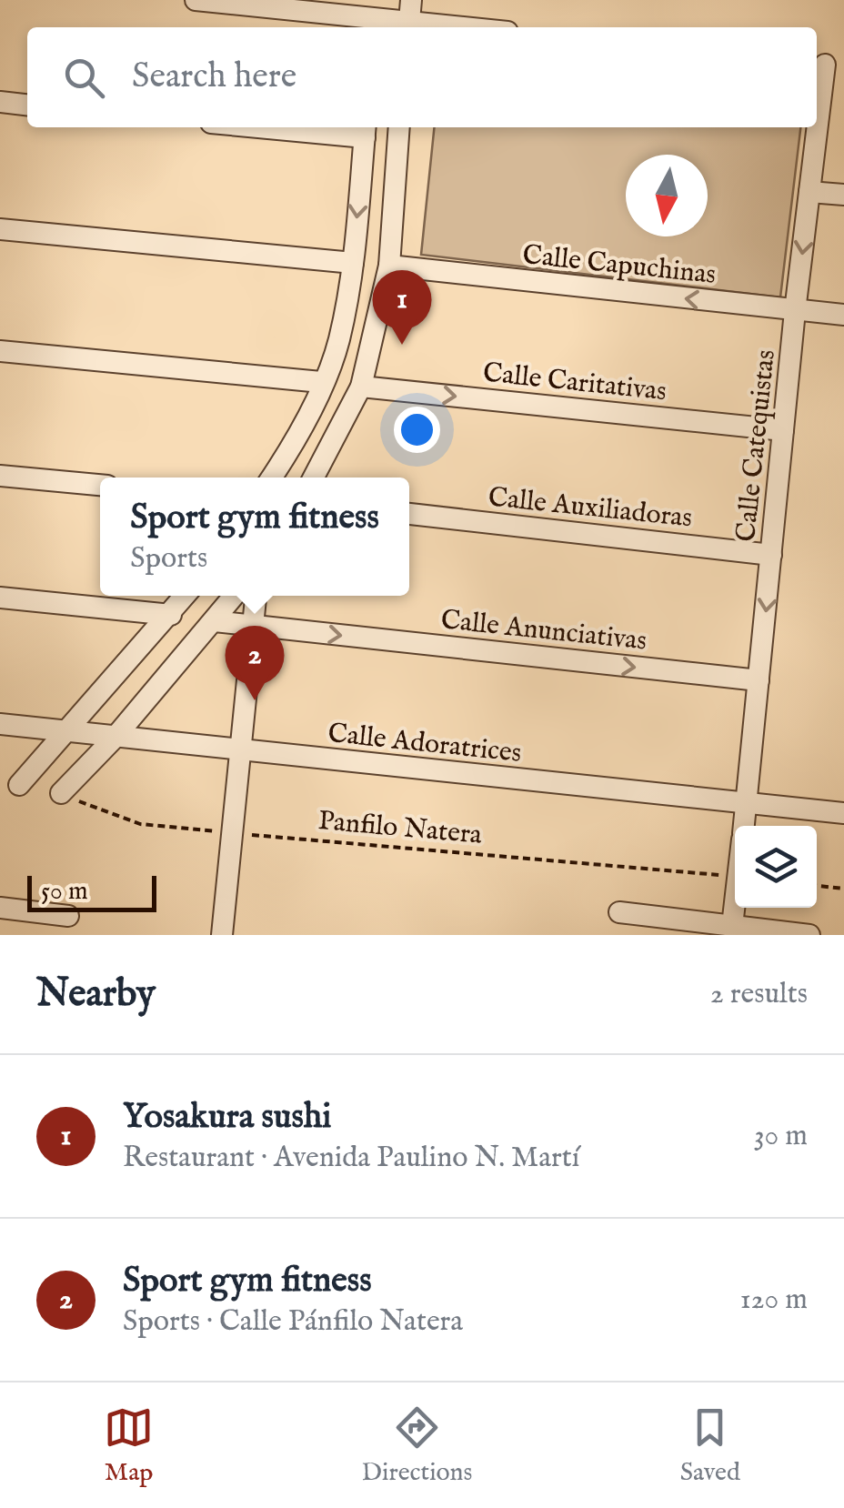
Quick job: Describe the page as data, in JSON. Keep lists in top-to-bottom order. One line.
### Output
{"streets":{"street":["Calle Capuchinas","Calle Caritativas","Calle Catequistas","Calle Auxiliadoras","Calle Anunciativas","Calle Adoratrices"],"path":["Panfilo Natera"]},"crossings":[["Calle Capuchinas","Calle Catequistas"],["Calle Caritativas","Calle Catequistas"],["Calle Catequistas","Calle Auxiliadoras"],["Calle Catequistas","Calle Anunciativas"],["Calle Catequistas","Calle Adoratrices"]],"one_way":["Calle Capuchinas","Calle Caritativas","Calle Anunciativas"],"scale_bar":"50 m","north":"bottom","page":{"search":"Search here","pins":["1","2"],"popup":["Sport gym fitness","Sports"],"scale":"50 m","heading":["Nearby","2 results"],"list":[{"mark":"1","name":"Yosakura sushi","note":"Restaurant · Avenida Paulino N. Martí","value":"30 m"},{"mark":"2","name":"Sport gym fitness","note":"Sports · Calle Pánfilo Natera","value":"120 m"}],"nav":["Map","Directions","Saved"]}}
